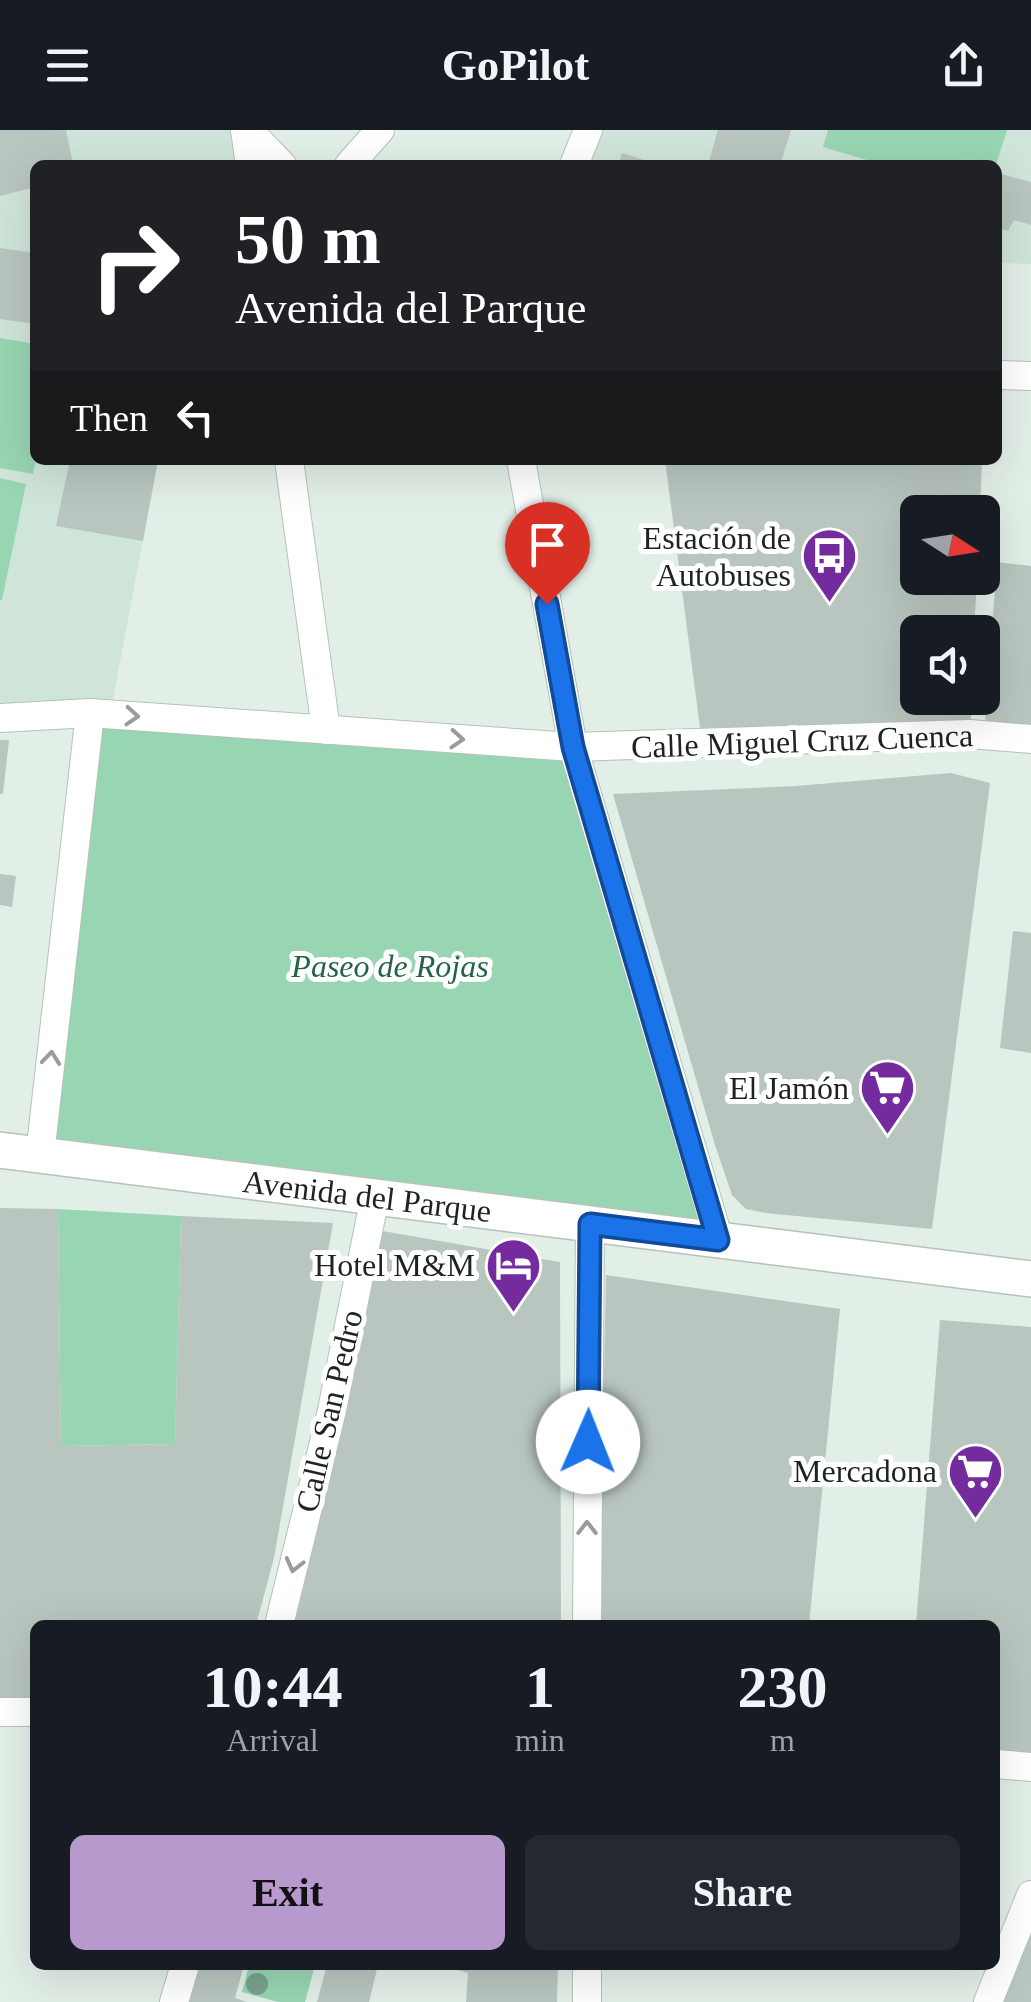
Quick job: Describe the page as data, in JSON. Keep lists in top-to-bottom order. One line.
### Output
{"streets":{"street":["Calle Miguel Cruz Cuenca","Avenida del Parque","Calle San Pedro"]},"crossings":[["Avenida del Parque","Calle San Pedro"]],"parks":["Paseo de Rojas"],"places":{"bus stop":["Estación de Autobuses"],"supermarket":["El Jamón","Mercadona"],"hotel":["Hotel M&M"]},"north":"right","page":{"header":"GoPilot","turn":["50 m","Avenida del Parque"],"then":"Then","eta":["10:44","Arrival","1","min","230","m"],"buttons":["Exit","Share"]}}
